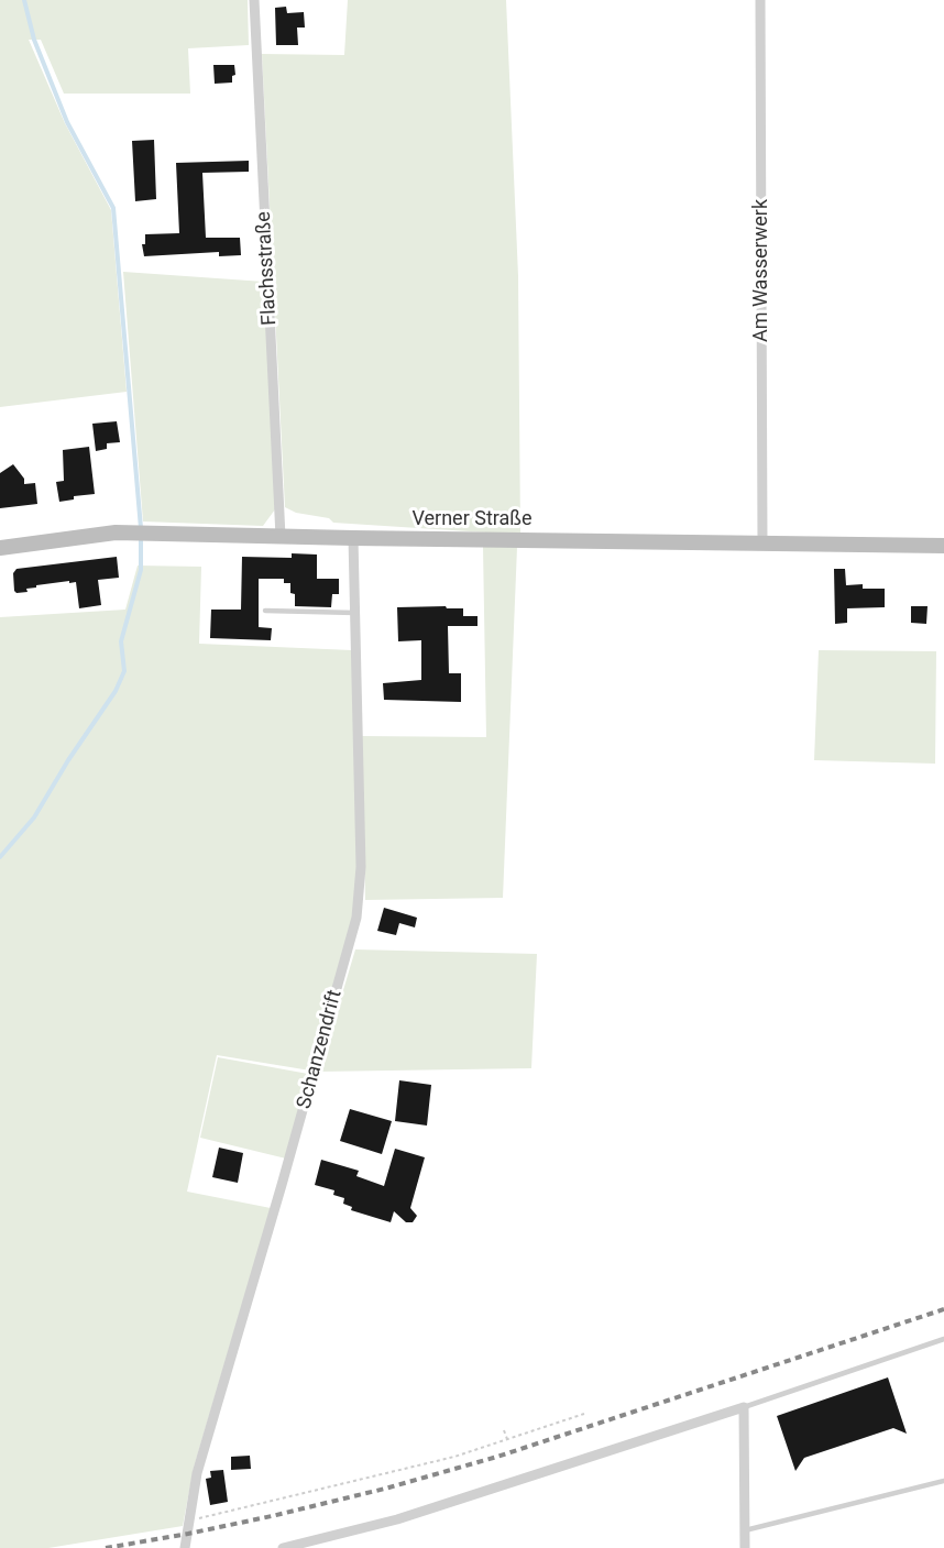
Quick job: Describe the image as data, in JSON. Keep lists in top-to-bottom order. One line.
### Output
{"streets":{"street":["Flachsstraße","Am Wasserwerk","Verner Straße","Schanzendrift"]},"crossings":[["Flachsstraße","Verner Straße"],["Am Wasserwerk","Verner Straße"],["Verner Straße","Schanzendrift"]]}
